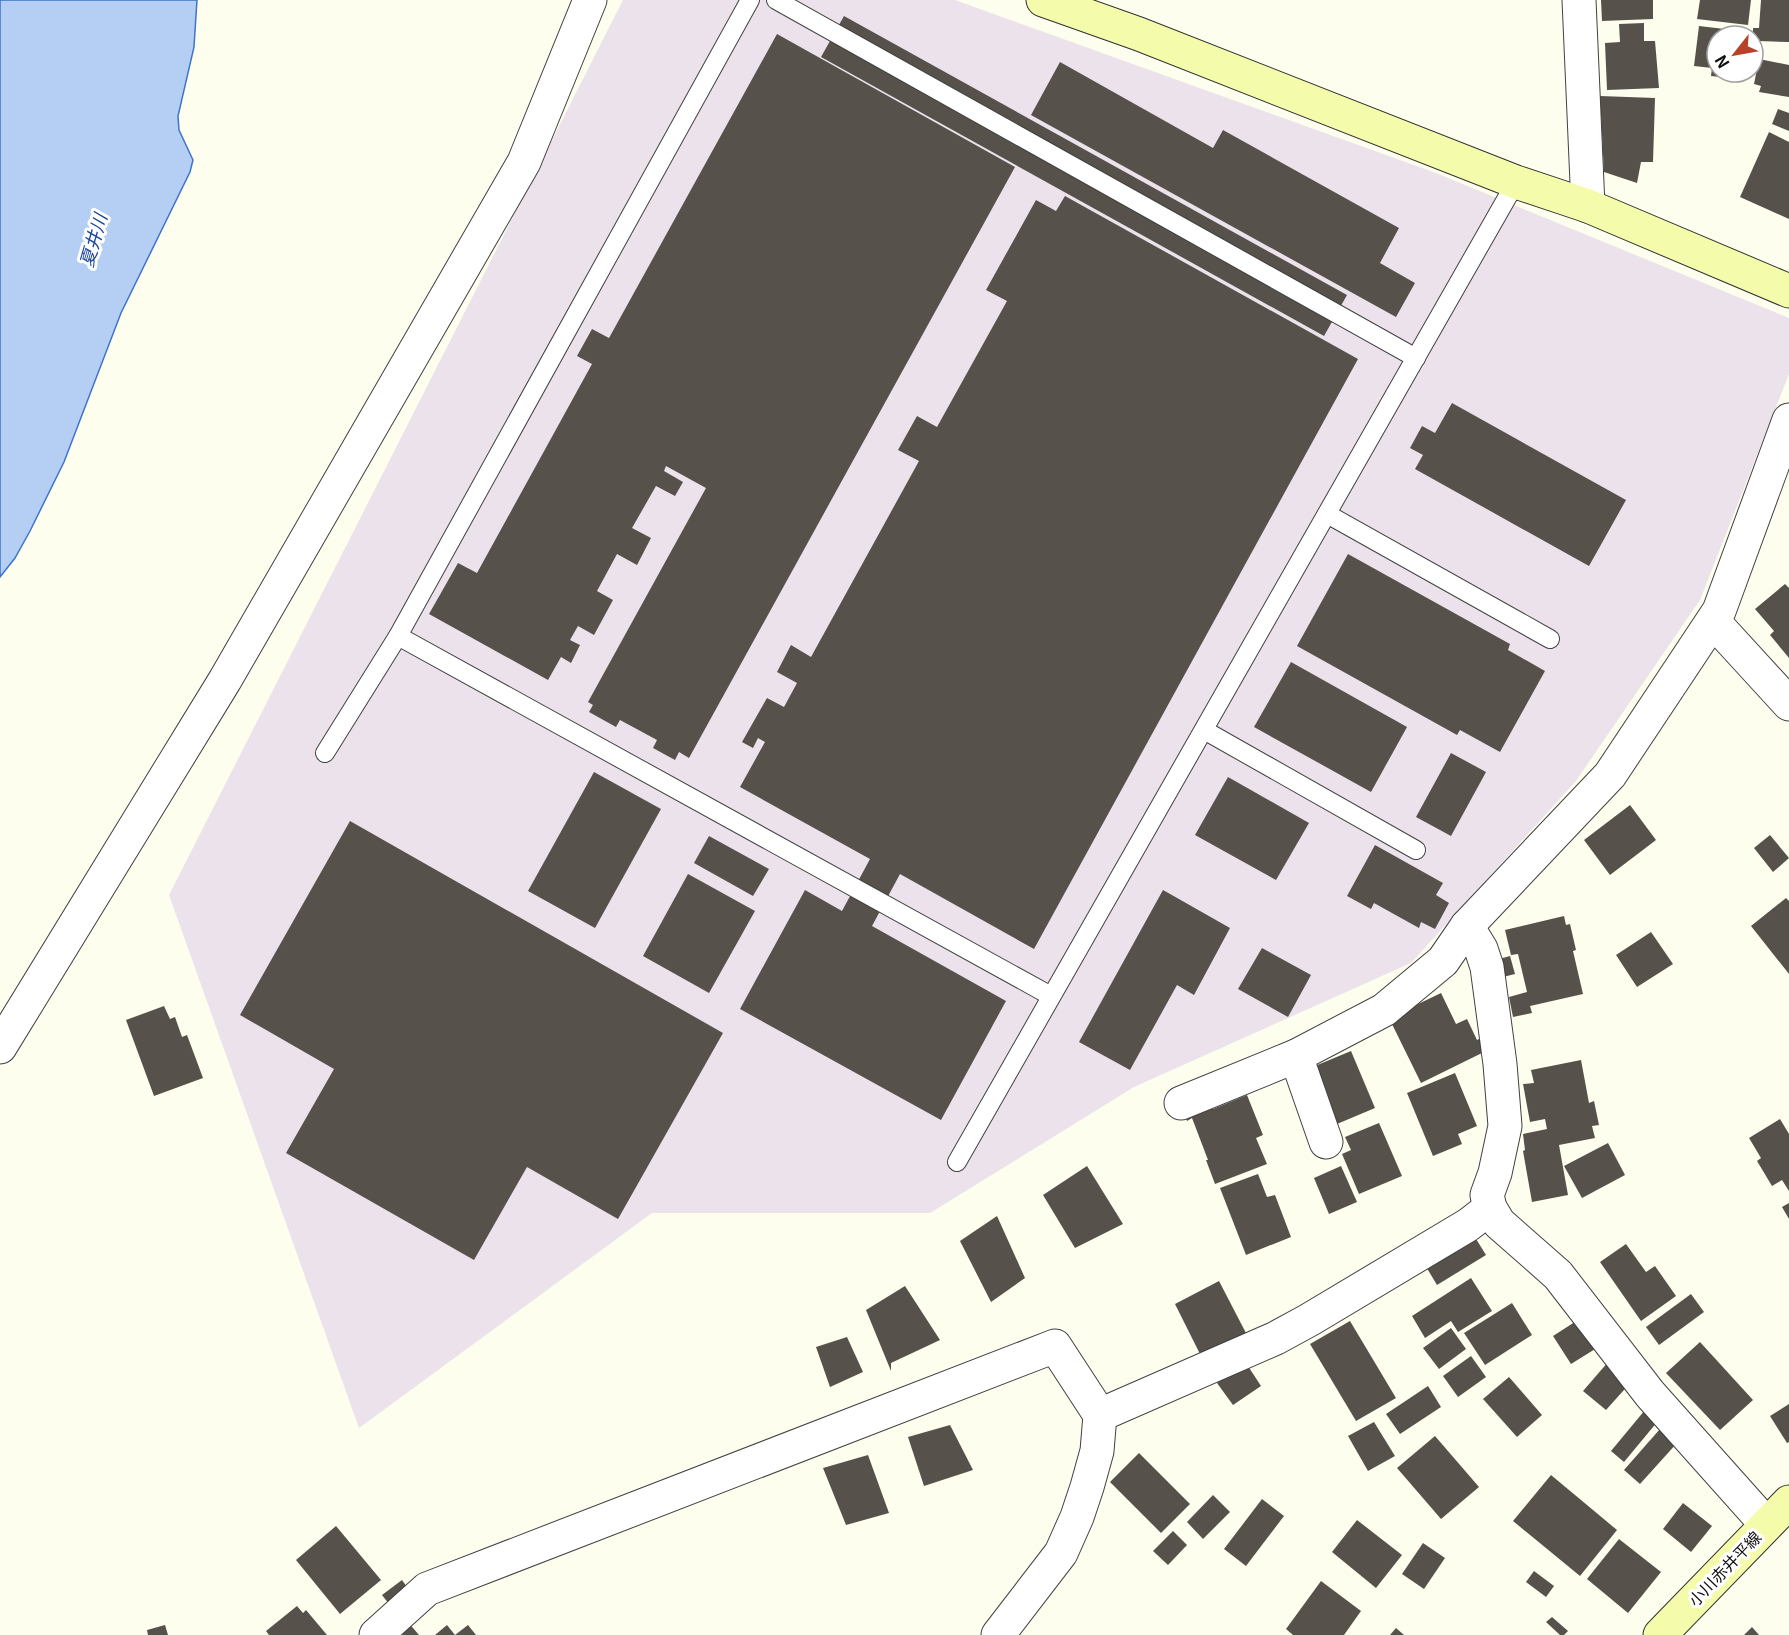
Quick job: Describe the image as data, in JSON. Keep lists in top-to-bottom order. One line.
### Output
{"streets":{"street":["小川赤井平線"]},"water":["夏井川"],"north":"bottom left"}
